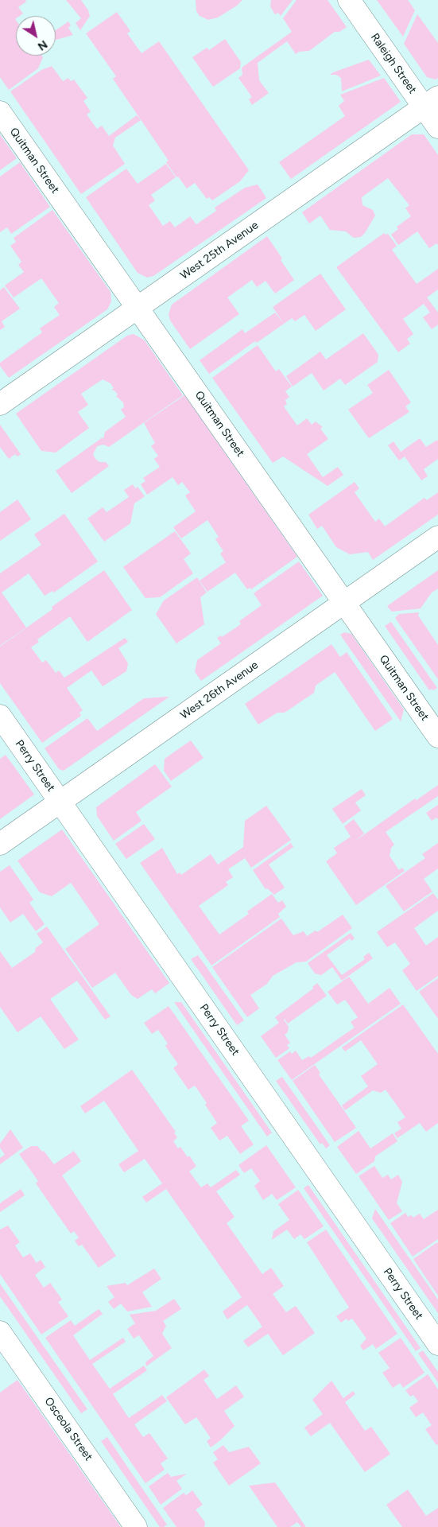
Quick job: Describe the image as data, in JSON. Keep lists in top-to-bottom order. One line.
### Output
{"streets":{"street":["Raleigh Street","Quitman Street","West 25th Avenue","West 26th Avenue","Perry Street","Osceola Street"]},"crossings":[["Raleigh Street","West 25th Avenue"],["Quitman Street","West 25th Avenue"],["Quitman Street","West 26th Avenue"],["West 26th Avenue","Perry Street"]],"north":"bottom right"}
